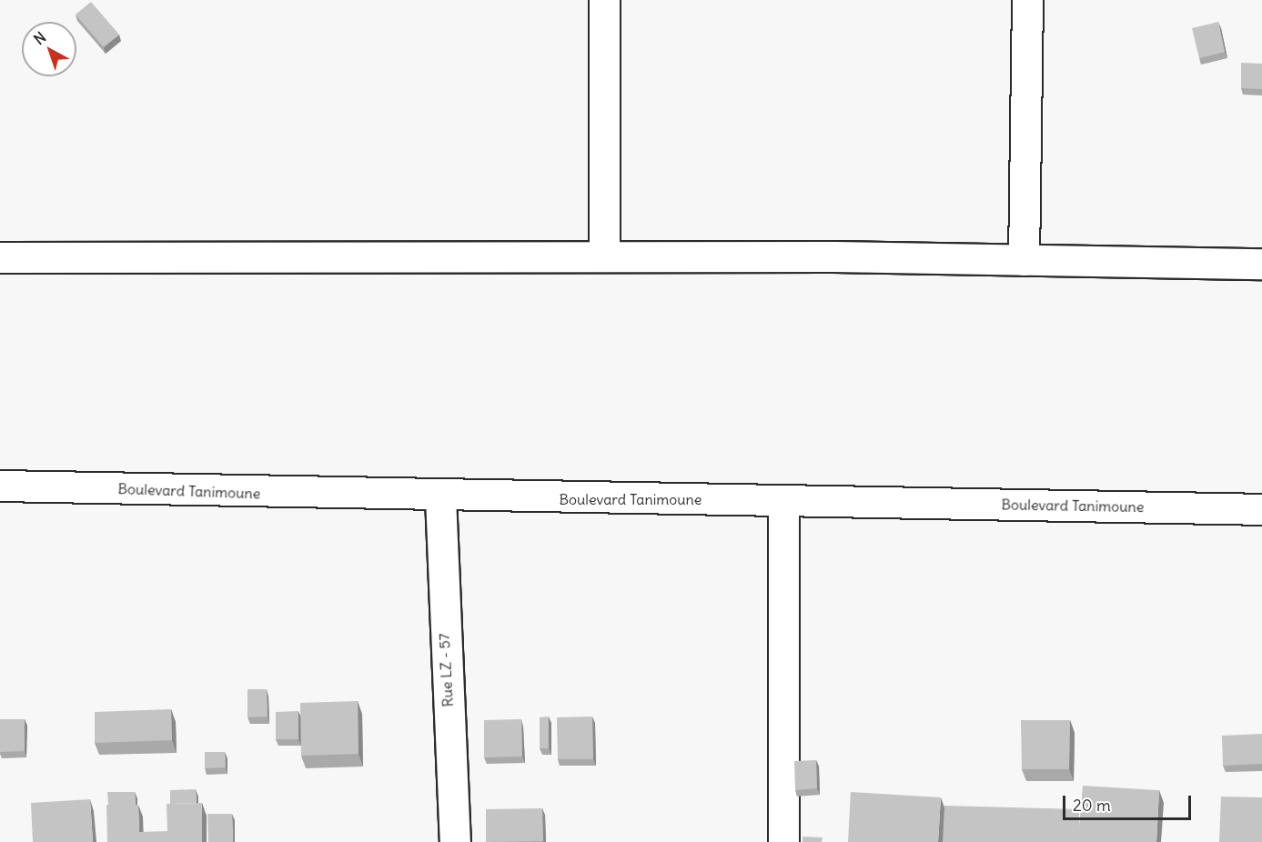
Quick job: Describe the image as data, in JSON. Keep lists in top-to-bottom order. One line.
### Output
{"streets":{"main road":["Boulevard Tanimoune","Rue LZ - 57"]},"crossings":[["Boulevard Tanimoune","Rue LZ - 57"]],"scale_bar":"20 m","north":"top left"}
